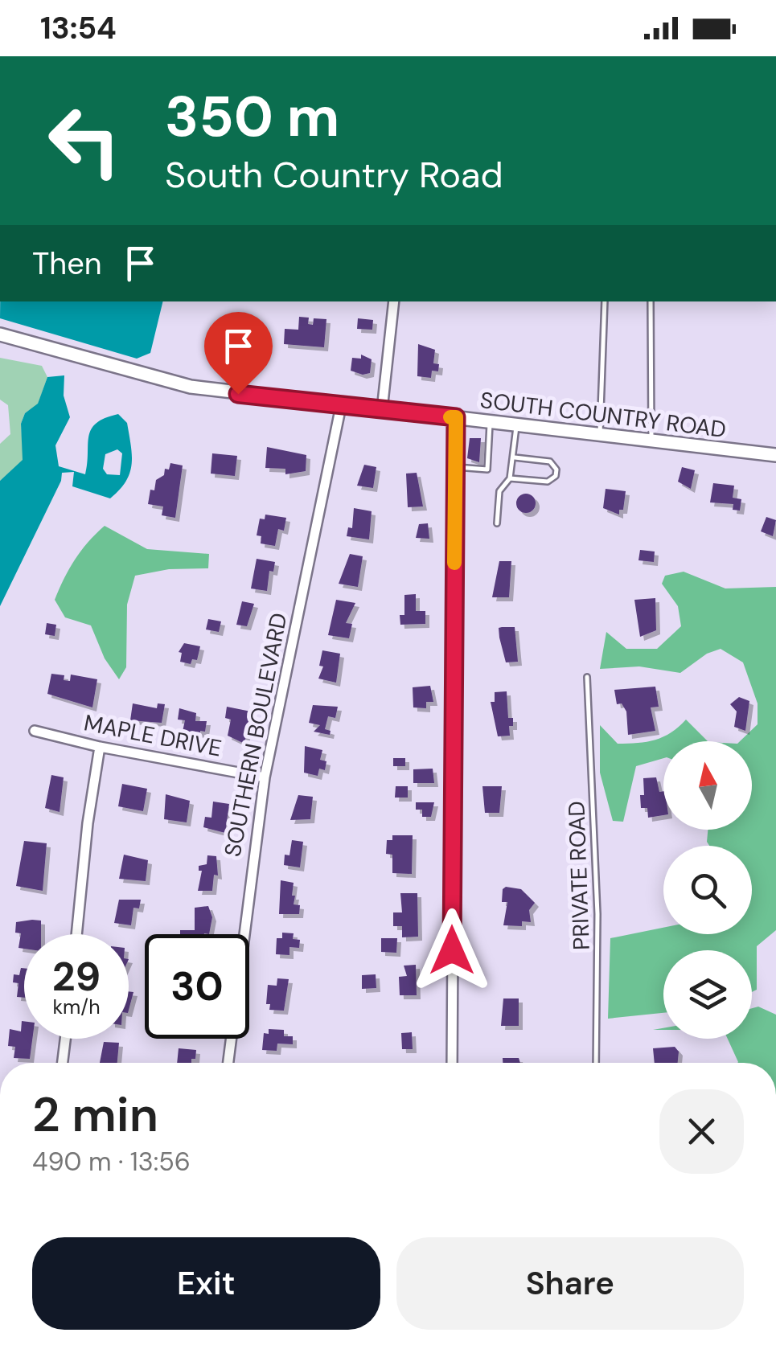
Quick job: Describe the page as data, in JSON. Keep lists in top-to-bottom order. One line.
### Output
{"streets":{"main road":["SOUTH COUNTRY ROAD"],"street":["SOUTHERN BOULEVARD","MAPLE DRIVE"],"lane":["PRIVATE ROAD"]},"crossings":[["SOUTH COUNTRY ROAD","SOUTHERN BOULEVARD"],["SOUTHERN BOULEVARD","MAPLE DRIVE"]],"north":"top","page":{"status":"13:54","turn":["350 m","South Country Road"],"then":"Then","speed":"29 km/h","limit":"30","heading":["2 min","490 m · 13:56"],"buttons":["Exit","Share"]}}
